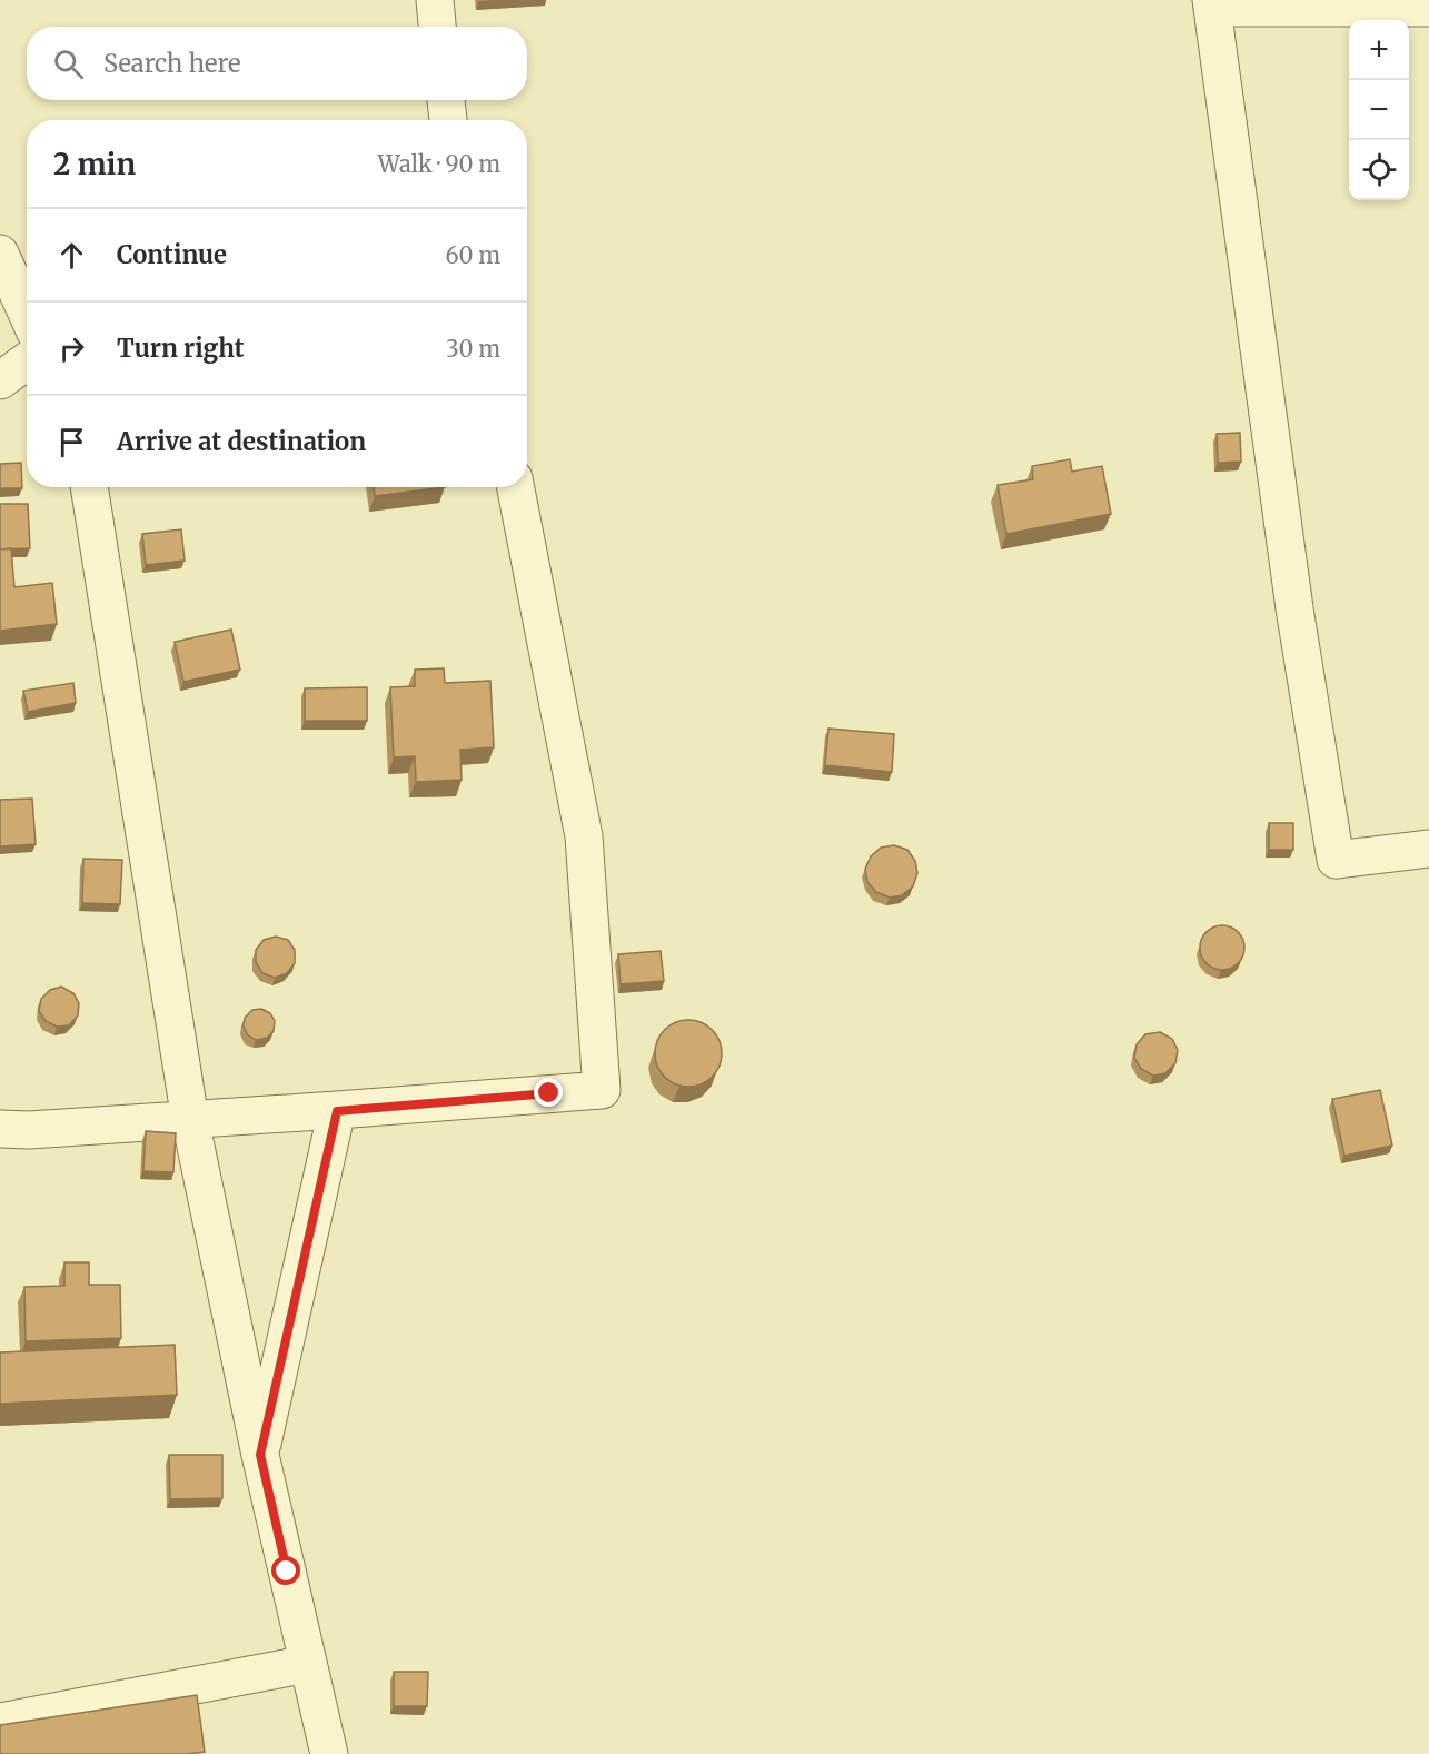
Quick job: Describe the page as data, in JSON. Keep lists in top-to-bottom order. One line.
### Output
{"page":{"map_buttons":["+","−"],"search":"Search here","heading":["2 min","Walk · 90 m"],"list":[["Continue","60 m"],["Turn right","30 m"],"Arrive at destination"]}}
